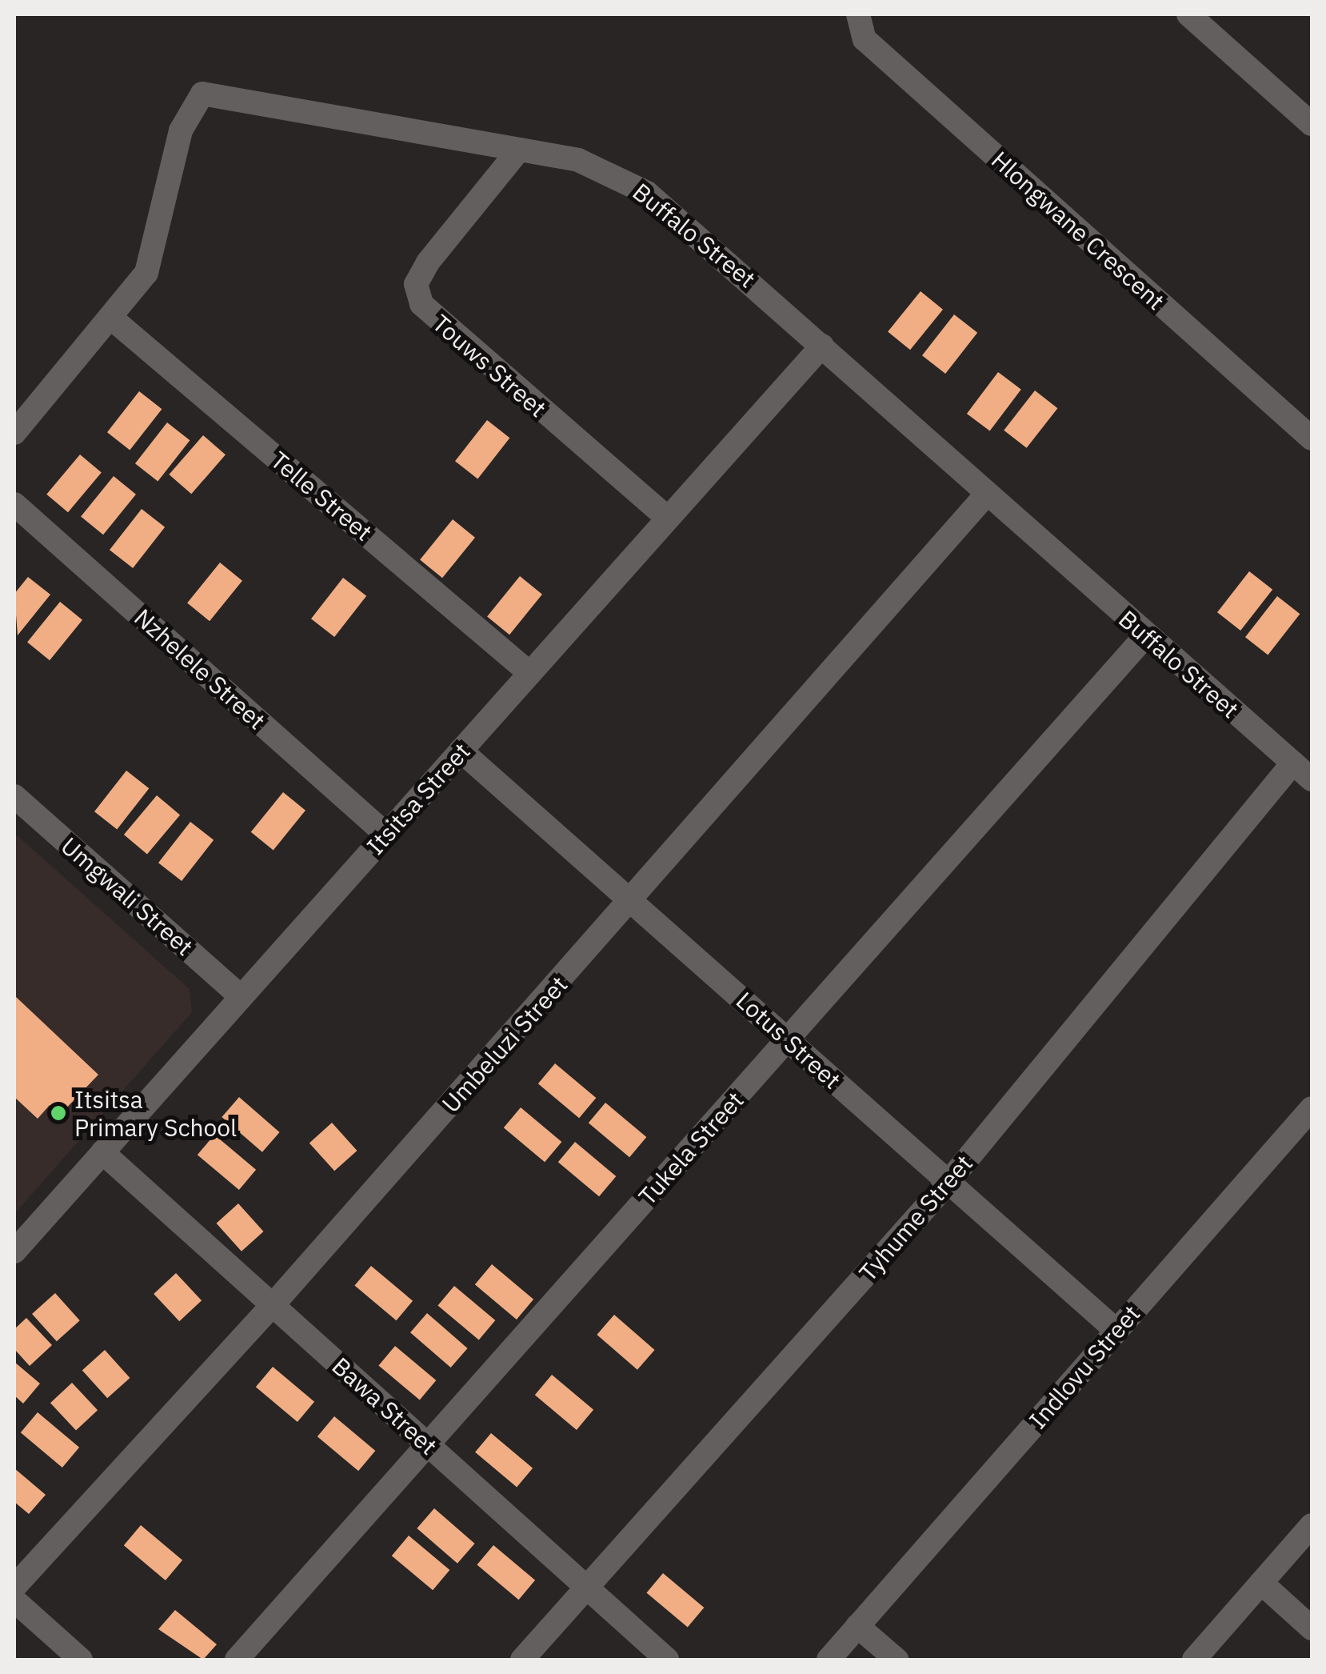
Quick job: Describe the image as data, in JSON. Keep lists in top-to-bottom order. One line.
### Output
{"streets":{"street":["Hlongwane Crescent","Buffalo Street","Touws Street","Telle Street","Nzhelele Street","Itsitsa Street","Umgwali Street","Lotus Street","Umbeluzi Street","Tukela Street","Tyhume Street","Indlovu Street","Bawa Street"]},"crossings":[["Buffalo Street","Touws Street"],["Buffalo Street","Telle Street"],["Buffalo Street","Itsitsa Street"],["Buffalo Street","Umbeluzi Street"],["Buffalo Street","Tukela Street"],["Buffalo Street","Tyhume Street"],["Touws Street","Itsitsa Street"],["Telle Street","Itsitsa Street"],["Nzhelele Street","Itsitsa Street"],["Itsitsa Street","Umgwali Street"],["Itsitsa Street","Lotus Street"],["Itsitsa Street","Bawa Street"],["Lotus Street","Umbeluzi Street"],["Lotus Street","Tukela Street"],["Lotus Street","Tyhume Street"],["Lotus Street","Indlovu Street"],["Umbeluzi Street","Bawa Street"],["Tukela Street","Bawa Street"],["Tyhume Street","Bawa Street"]],"places":["Itsitsa Primary School"]}
